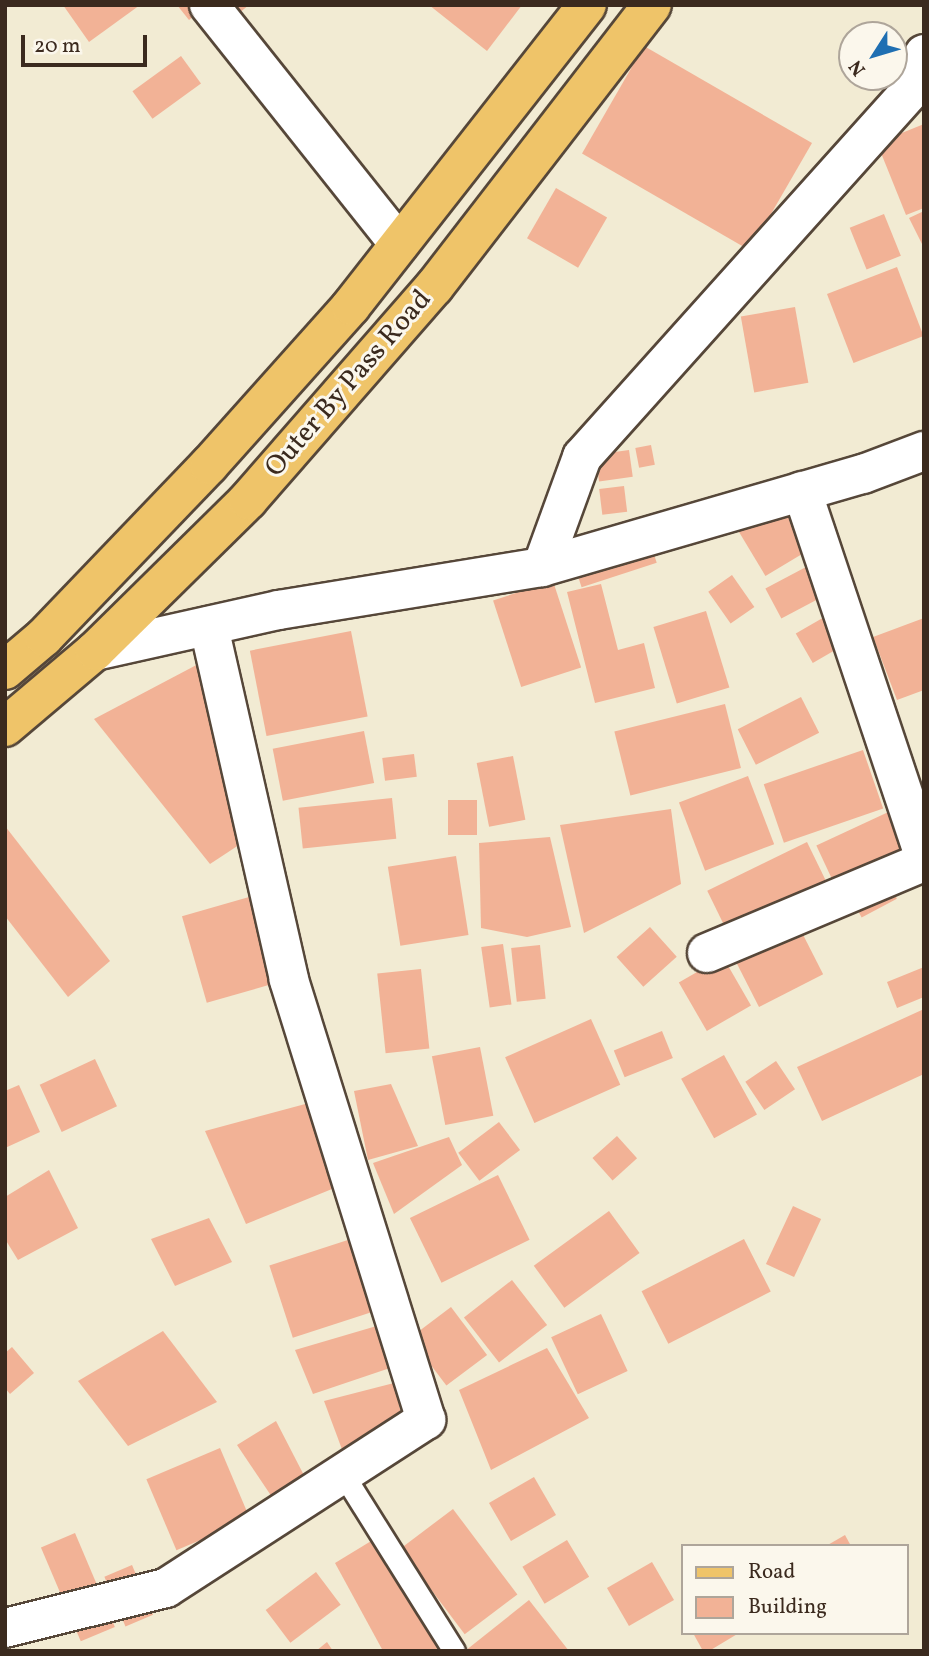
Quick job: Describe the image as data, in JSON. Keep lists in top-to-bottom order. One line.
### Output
{"streets":{"main road":["Outer By Pass Road"]},"legend":["Road","Building"],"scale_bar":"20 m","north":"bottom left"}
